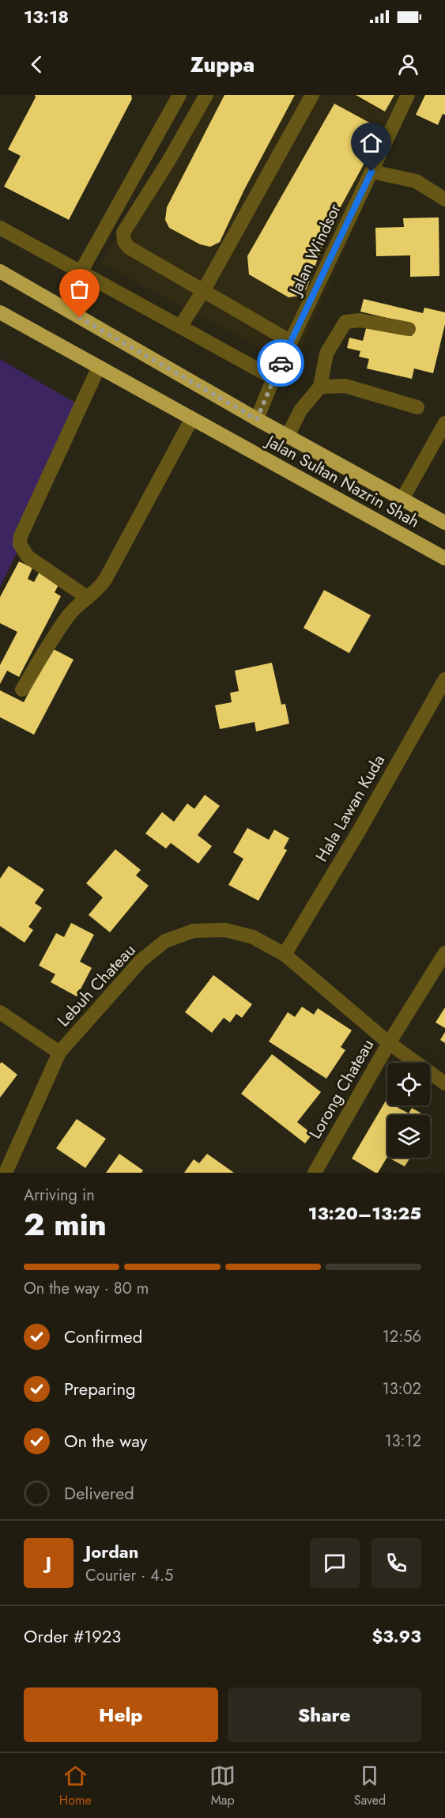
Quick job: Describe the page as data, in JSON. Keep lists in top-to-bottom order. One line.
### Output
{"streets":{"highway":["Jalan Sultan Nazrin Shah"],"street":["Jalan Windsor","Hala Lawan Kuda","Lebuh Chateau","Lorong Chateau"]},"crossings":[["Jalan Windsor","Jalan Sultan Nazrin Shah"],["Hala Lawan Kuda","Lebuh Chateau"],["Hala Lawan Kuda","Lorong Chateau"],["Lebuh Chateau","Lorong Chateau"]],"page":{"status":"13:18","header":"Zuppa","heading":["2 min","Arriving in","13:20–13:25"],"panel":["Jordan","Courier · 4.5","Order #1923","$3.93"],"bar":"On the way · 80 m","list":[["Confirmed","12:56"],["Preparing","13:02"],["On the way","13:12"],"Delivered"],"round":"J","buttons":["Help","Share"],"tabs":["Home","Map","Saved"]}}
